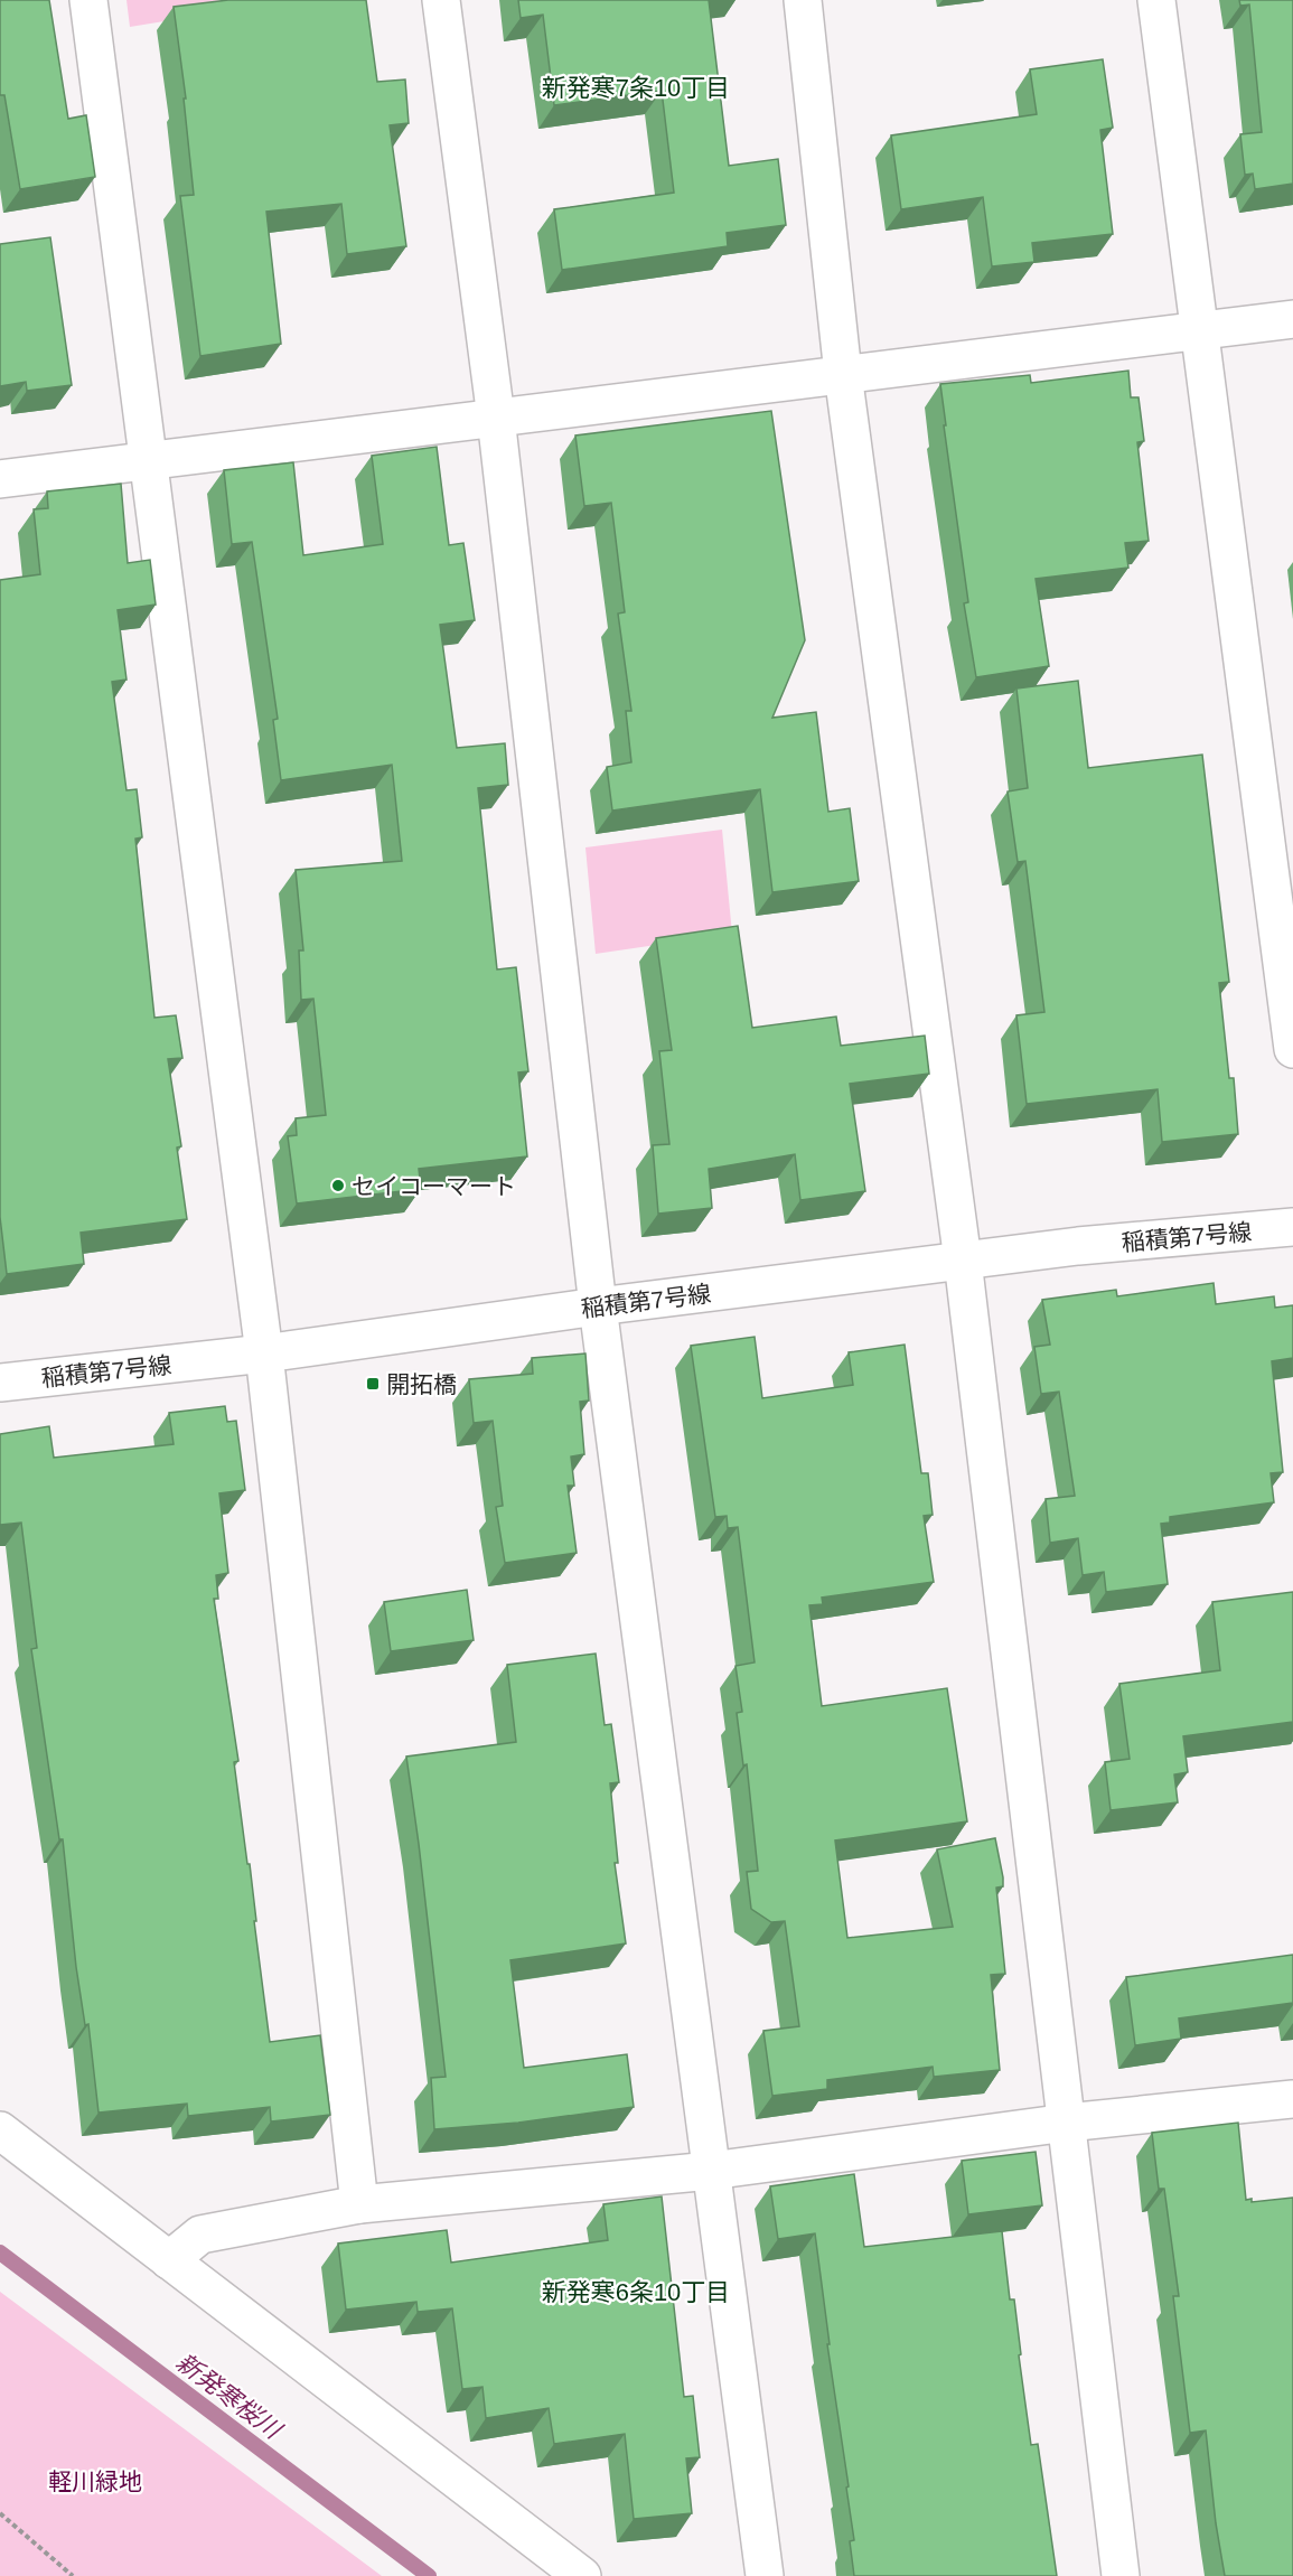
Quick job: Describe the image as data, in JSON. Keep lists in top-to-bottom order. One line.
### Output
{"streets":{"street":["稲積第7号線"]},"districts":["新発寒7条10丁目","新発寒6条10丁目"],"water":["新発寒桜川"],"parks":["軽川緑地"],"places":{"other":["セイコーマート"],"transit":["開拓橋"]}}
